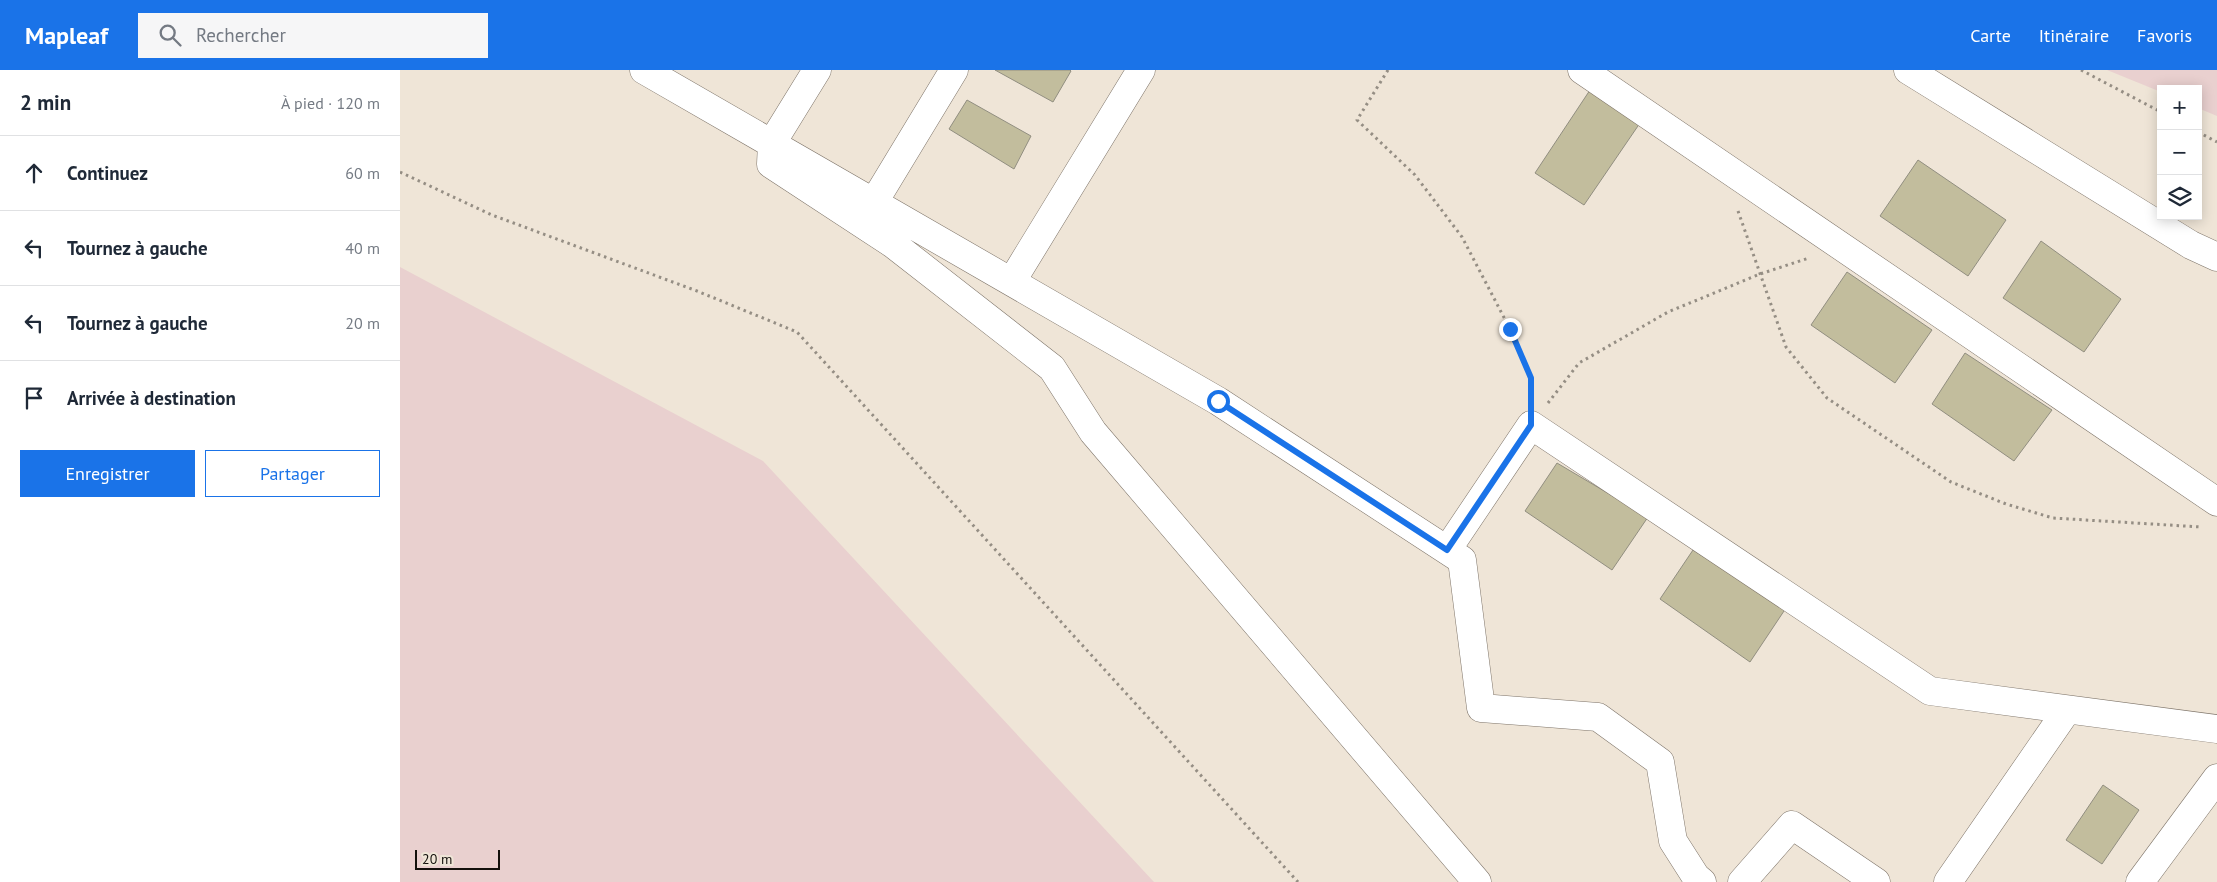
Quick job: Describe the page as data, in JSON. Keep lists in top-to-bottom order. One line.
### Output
{"scale_bar":"20 m","page":{"header":"Mapleaf","search":"Rechercher","nav":["Carte","Itinéraire","Favoris"],"heading":["2 min","À pied · 120 m"],"map_buttons":["+","−"],"list":[["Continuez","60 m"],["Tournez à gauche","40 m"],["Tournez à gauche","20 m"],"Arrivée à destination"],"buttons":["Enregistrer","Partager"],"scale":"20 m"}}
